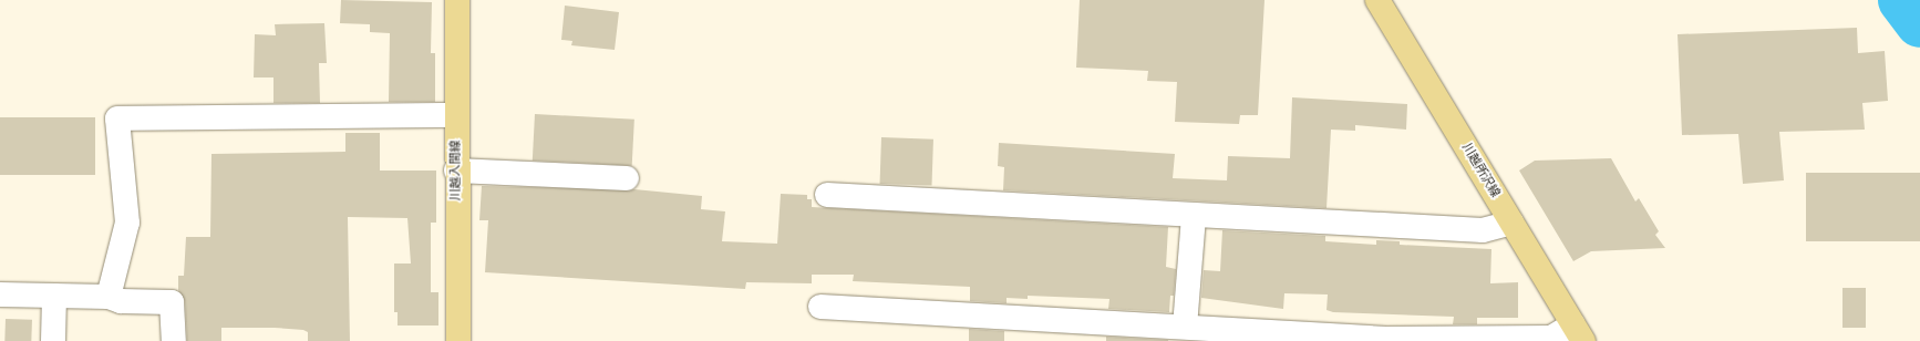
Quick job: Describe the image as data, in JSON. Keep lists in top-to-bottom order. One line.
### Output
{"streets":{"main road":["川越入間線","川越所沢線"]}}
